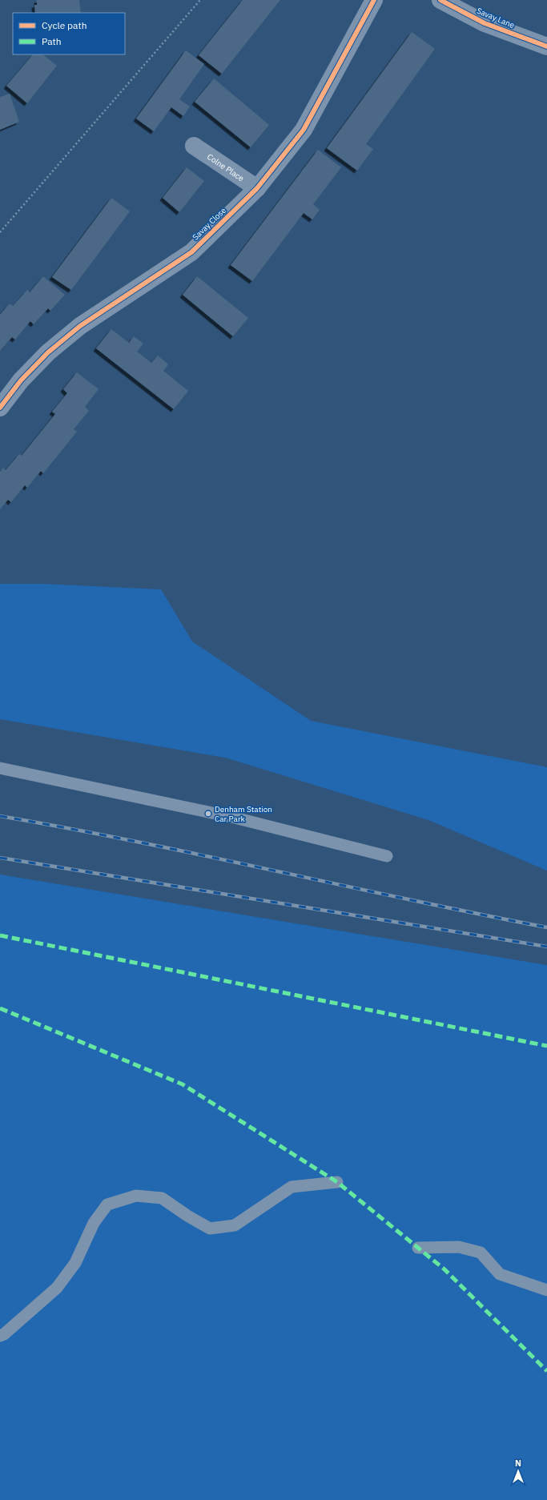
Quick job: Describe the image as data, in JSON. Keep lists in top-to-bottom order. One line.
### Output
{"streets":{"street":["Savay Lane","Colne Place","Savay Close"]},"crossings":[["Colne Place","Savay Close"]],"places":["Denham Station Car Park"],"legend":["Cycle path","Path"],"north":"top"}
